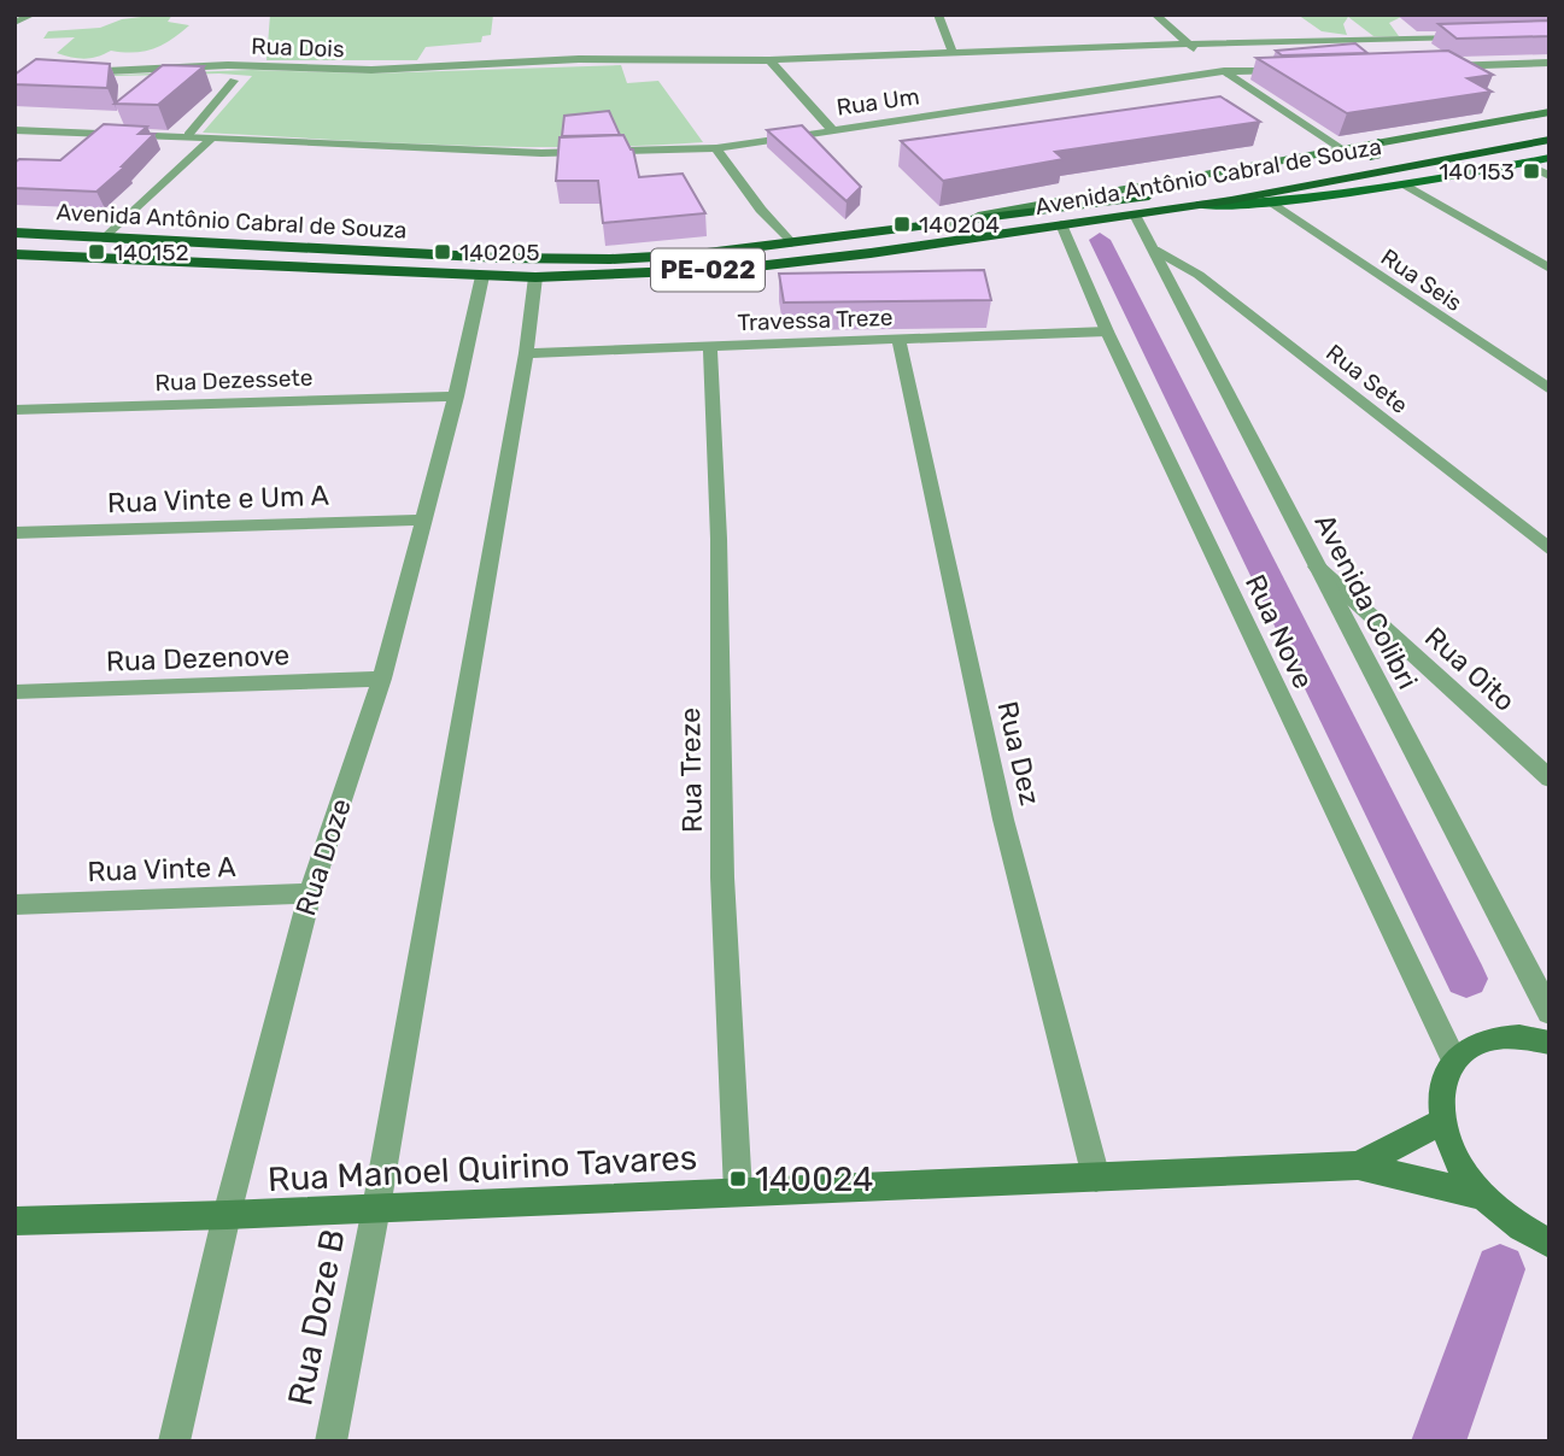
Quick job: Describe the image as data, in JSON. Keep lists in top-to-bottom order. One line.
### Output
{"streets":{"highway":["Avenida Antônio Cabral de Souza","PE-022"],"main road":["Rua Manoel Quirino Tavares"],"street":["Rua Dois","Rua Um","Rua Seis","Travessa Treze","Rua Sete","Rua Dezessete","Rua Vinte e Um A","Avenida Colibri","Rua Nove","Rua Dezenove","Rua Oito","Rua Dez","Rua Treze","Rua Doze","Rua Vinte A","Rua Doze B"]},"crossings":[["Avenida Antônio Cabral de Souza","PE-022"],["Avenida Antônio Cabral de Souza","Avenida Colibri"],["Avenida Antônio Cabral de Souza","Rua Nove"],["Avenida Antônio Cabral de Souza","Rua Doze"],["PE-022","Rua Seis"],["Travessa Treze","Rua Nove"],["Travessa Treze","Rua Dez"],["Travessa Treze","Rua Treze"],["Rua Sete","Avenida Colibri"],["Rua Dezessete","Rua Doze"],["Rua Vinte e Um A","Rua Doze"],["Avenida Colibri","Rua Oito"],["Rua Dezenove","Rua Doze"],["Rua Dez","Rua Manoel Quirino Tavares"],["Rua Treze","Rua Manoel Quirino Tavares"],["Rua Doze","Rua Vinte A"],["Rua Doze","Rua Manoel Quirino Tavares"],["Rua Manoel Quirino Tavares","Rua Doze B"]],"places":{"transit":["140153","140204","140152","140205","140024"]}}
